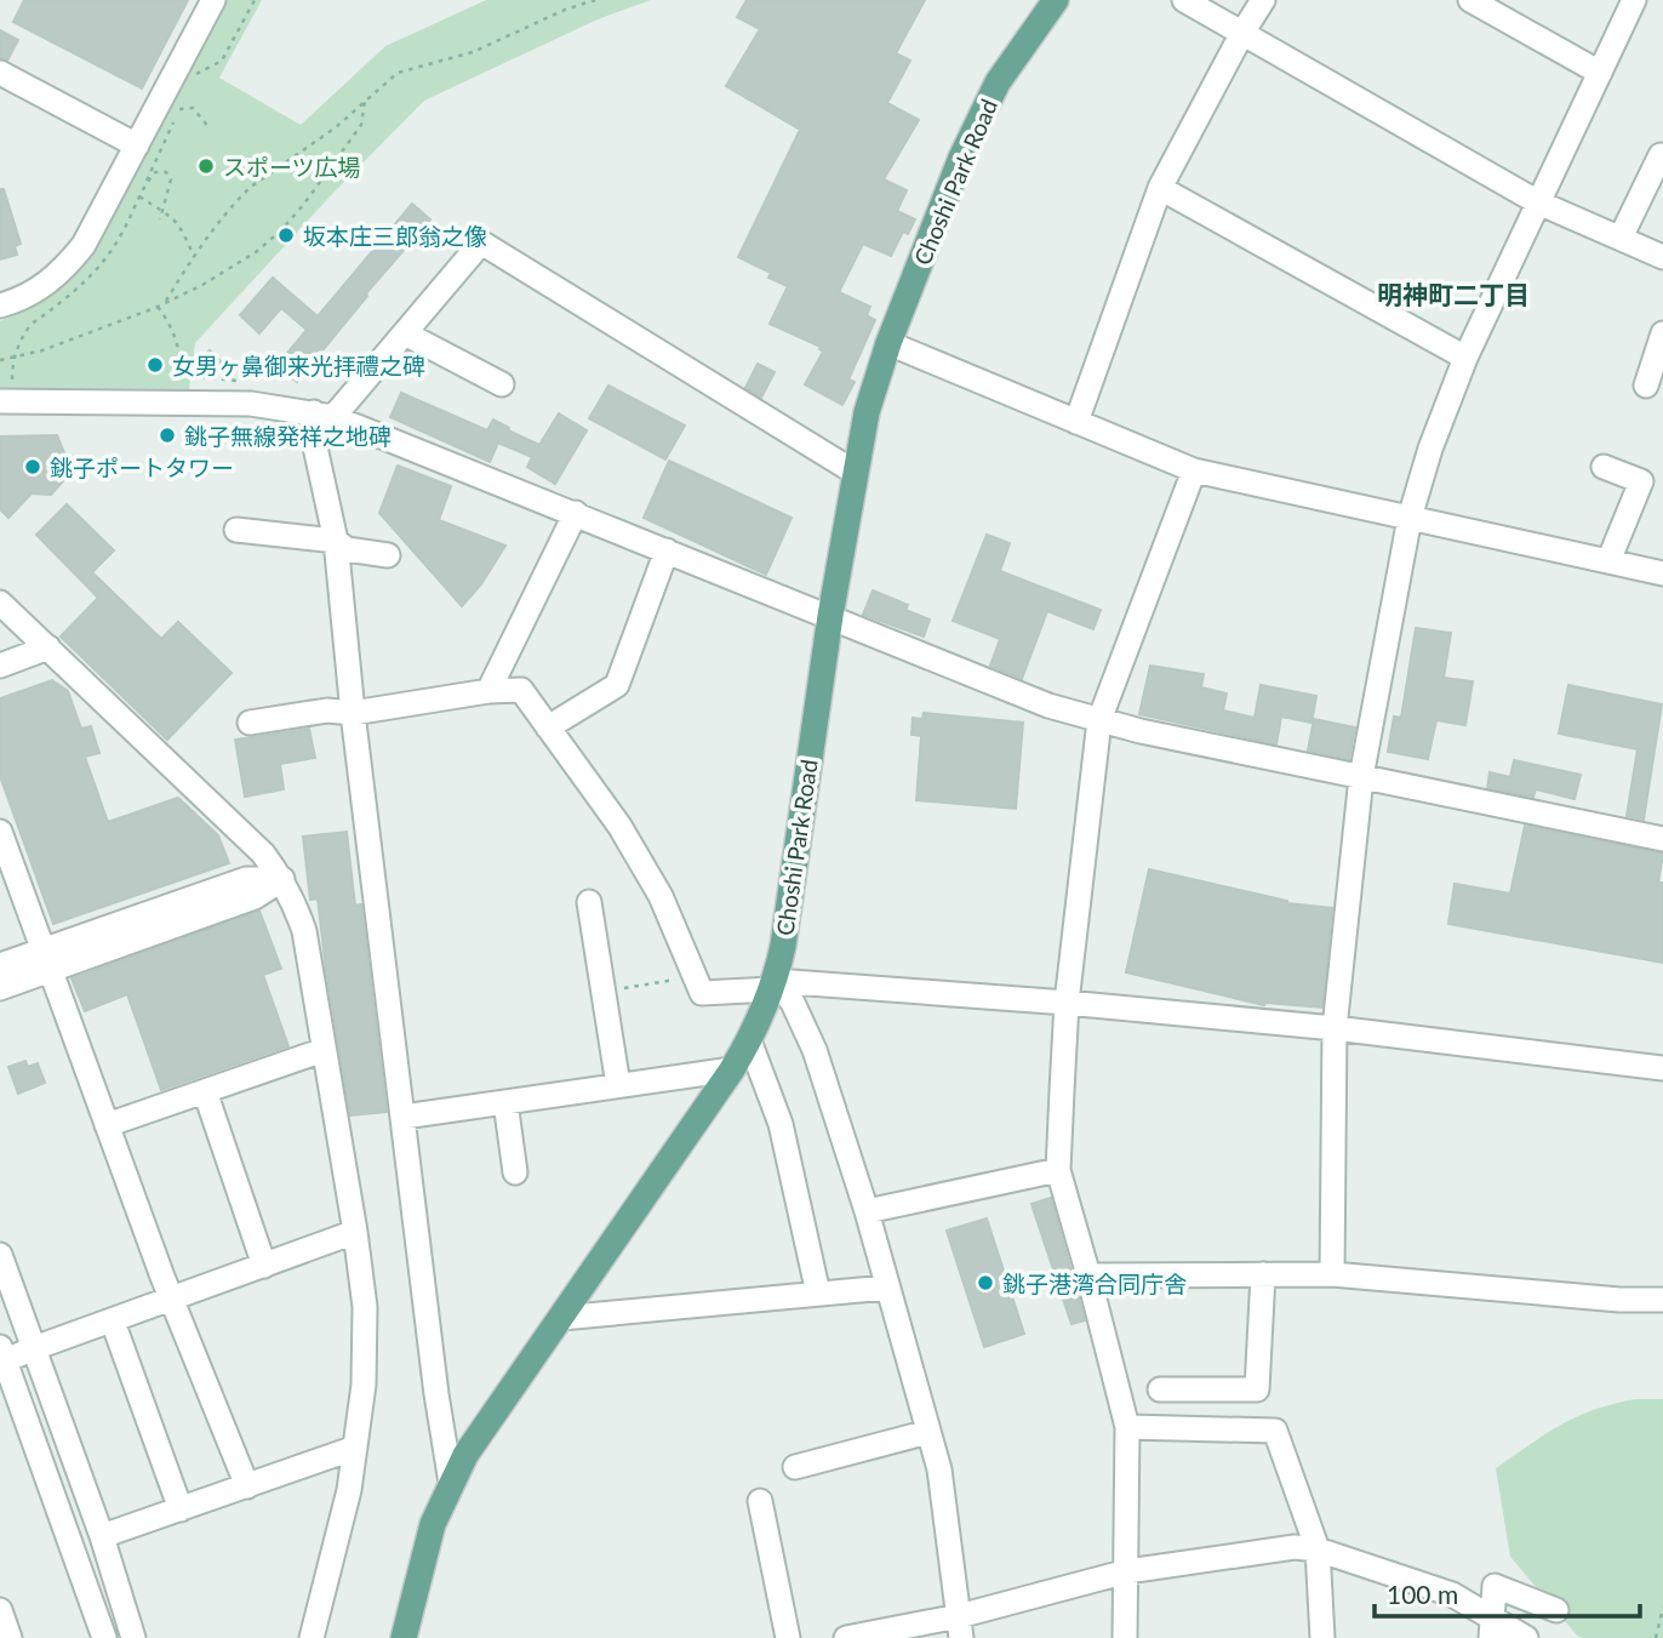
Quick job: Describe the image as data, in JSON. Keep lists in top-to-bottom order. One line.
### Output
{"streets":{"main road":["Choshi Park Road"]},"districts":["明神町二丁目"],"places":["スポーツ広場","坂本庄三郎翁之像","女男ヶ鼻御来光拝禮之碑","銚子無線発祥之地碑","銚子ポートタワー","銚子港湾合同庁舎"],"scale_bar":"100 m"}
